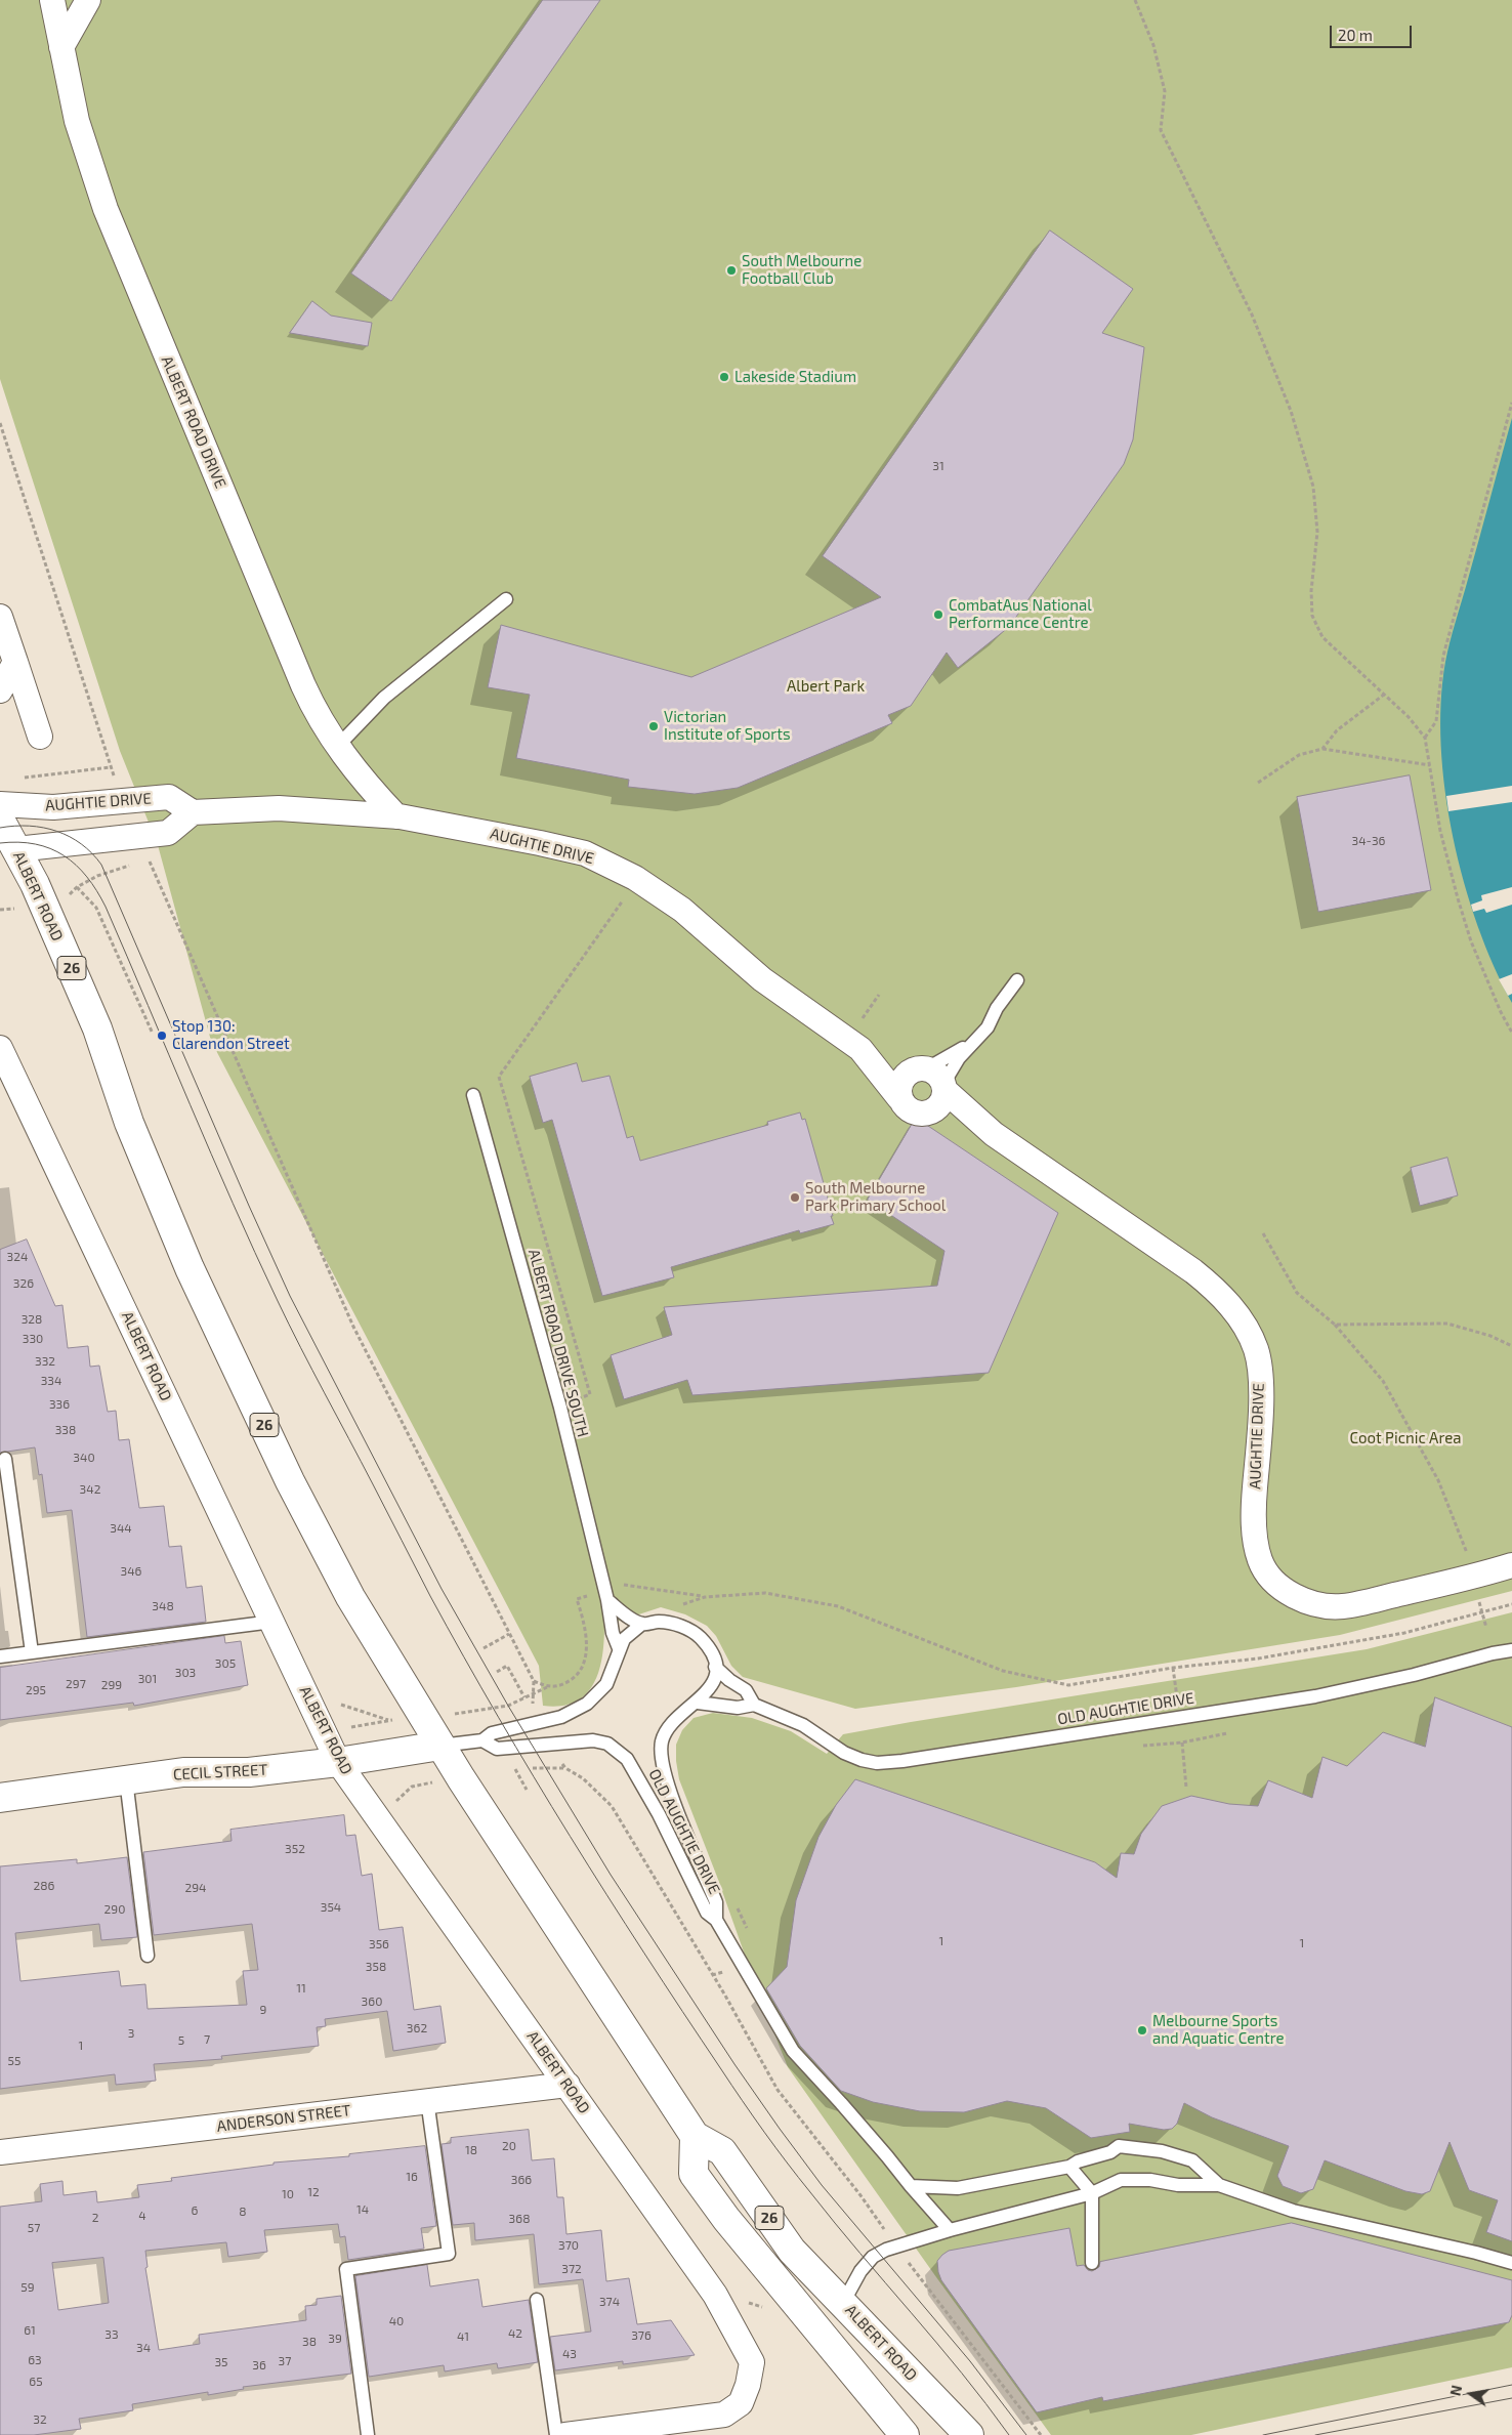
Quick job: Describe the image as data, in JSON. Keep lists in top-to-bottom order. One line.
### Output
{"streets":{"main road":["ALBERT ROAD","26","CECIL STREET"],"street":["ALBERT ROAD DRIVE","AUGHTIE DRIVE","ANDERSON STREET"],"lane":["ALBERT ROAD DRIVE SOUTH","OLD AUGHTIE DRIVE"]},"crossings":[["ALBERT ROAD DRIVE","AUGHTIE DRIVE"],["ALBERT ROAD","26"],["ALBERT ROAD","OLD AUGHTIE DRIVE"],["ALBERT ROAD","CECIL STREET"],["ALBERT ROAD","ANDERSON STREET"],["ALBERT ROAD DRIVE SOUTH","OLD AUGHTIE DRIVE"],["OLD AUGHTIE DRIVE","CECIL STREET"]],"parks":["Albert Park","Coot Picnic Area"],"places":["South Melbourne Football Club","Lakeside Stadium","CombatAus National Performance Centre","Victorian Institute of Sports","Stop 130: Clarendon Street","South Melbourne Park Primary School","Melbourne Sports and Aquatic Centre"],"house_numbers":["31","34-36","324","326","328","330","332","334","336","338","340","342","344","346","348","305","303","301","297","299","295","352","286","294","354","290","1","1","356","358","11","360","9","362","3","7","5","1","55","20","18","16","366","12","10","14","6","8","4","2","368","57","370","372","59","374","40","61","42","33","376","41","39","38","34","43","63","37","35","36","65","32"],"scale_bar":"20 m","north":"left"}
